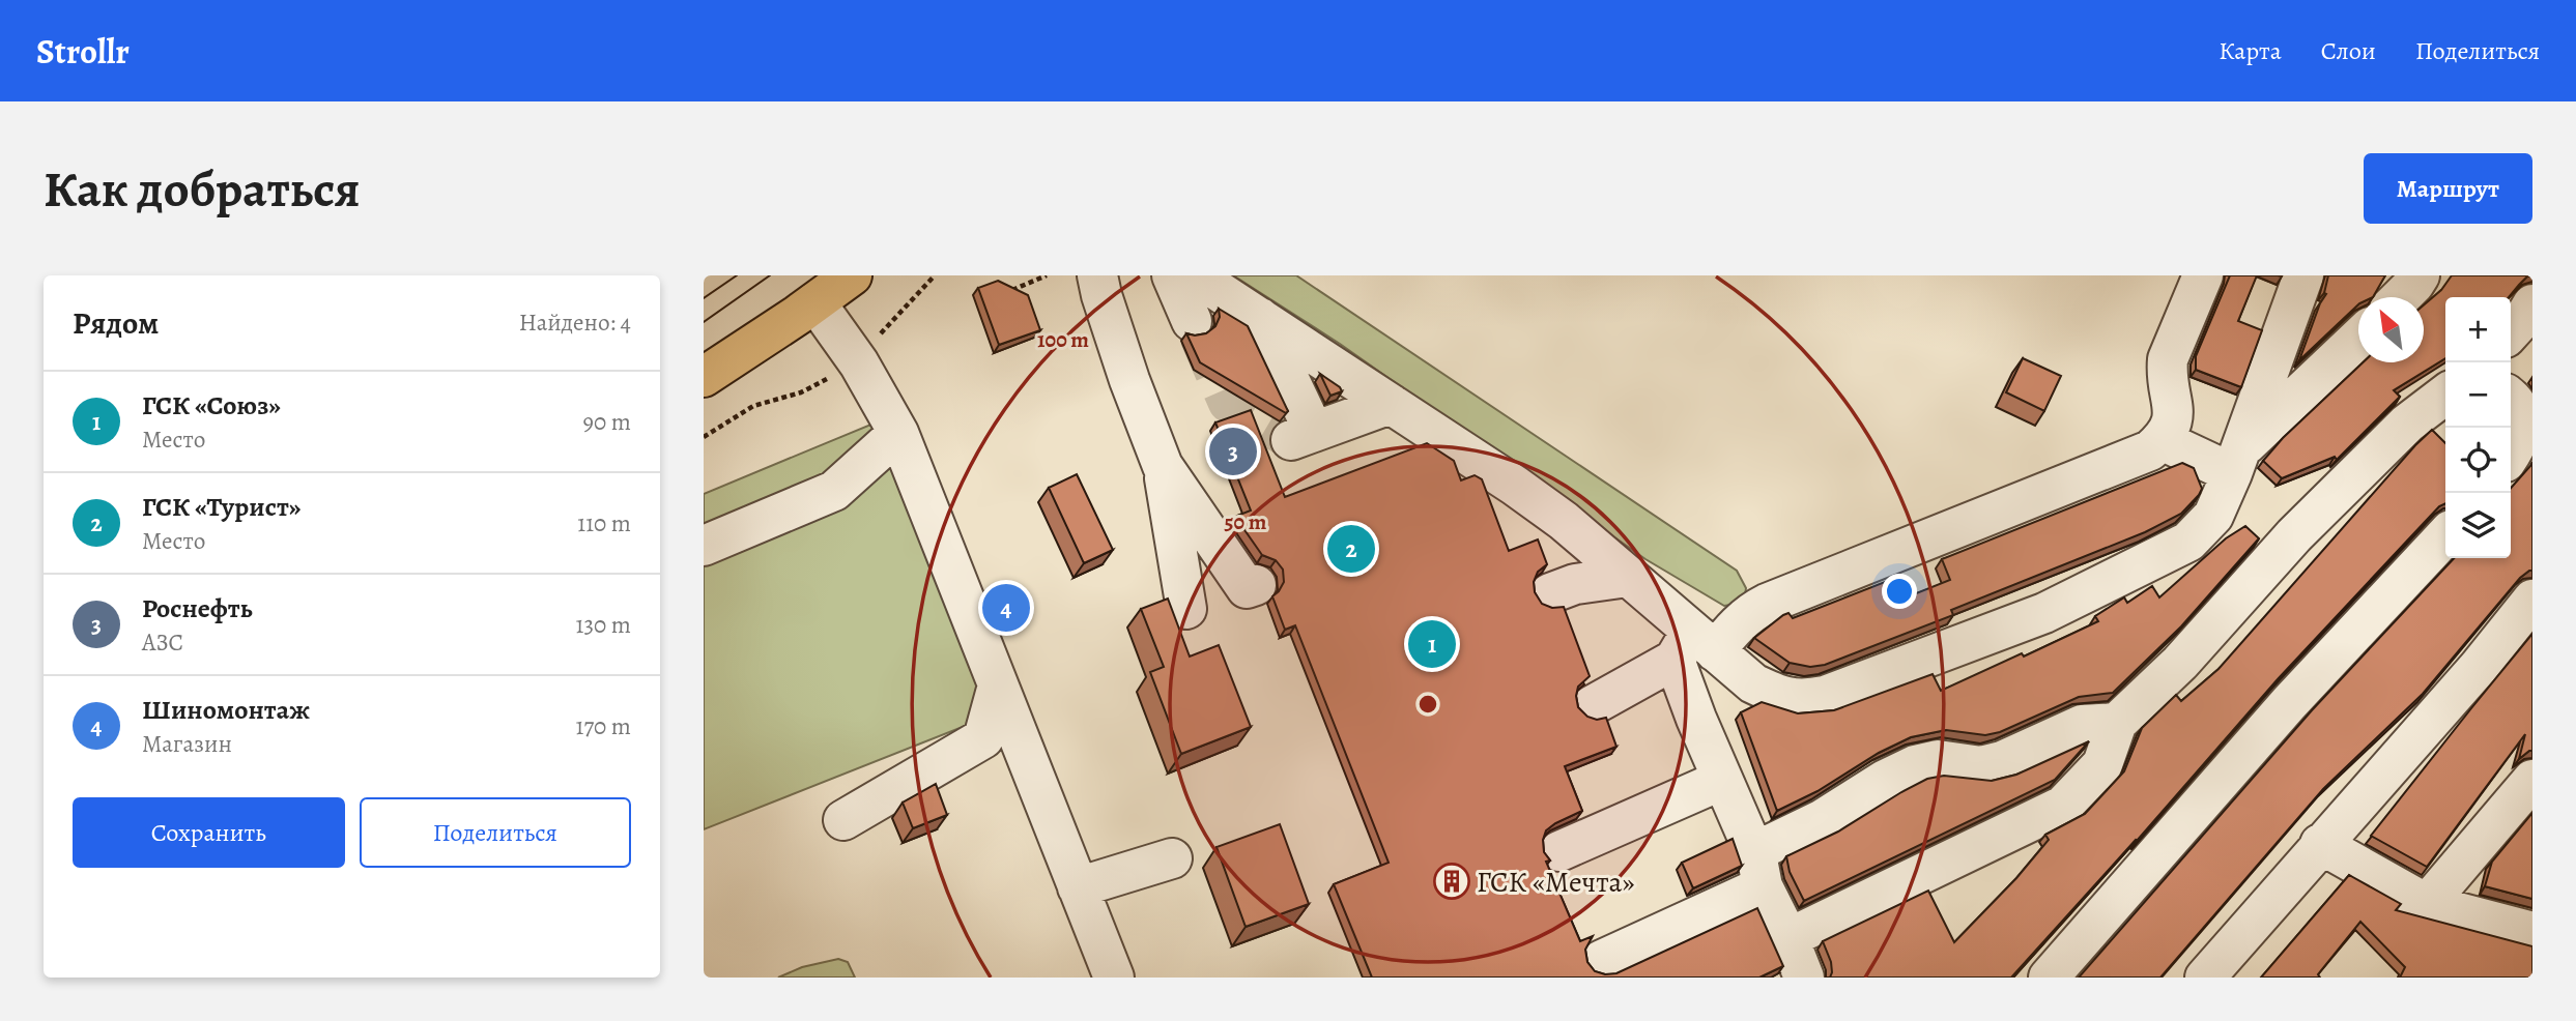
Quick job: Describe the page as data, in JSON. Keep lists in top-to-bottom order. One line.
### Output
{"places":{"building":["ГСК «Мечта»"]},"north":"top left","page":{"header":"Strollr","nav":["Карта","Слои","Поделиться"],"buttons":["Маршрут",["Сохранить","Поделиться"]],"title":"Как добраться","heading":["Рядом","Найдено: 4"],"map_buttons":["+","−"],"list":[{"mark":"1","name":"ГСК «Союз»","note":"Место","value":"90 m"},{"mark":"2","name":"ГСК «Турист»","note":"Место","value":"110 m"},{"mark":"3","name":"Роснефть","note":"АЗС","value":"130 m"},{"mark":"4","name":"Шиномонтаж","note":"Магазин","value":"170 m"}],"pins":["3","2","4","1"]},"rings":["100 m","50 m"]}
